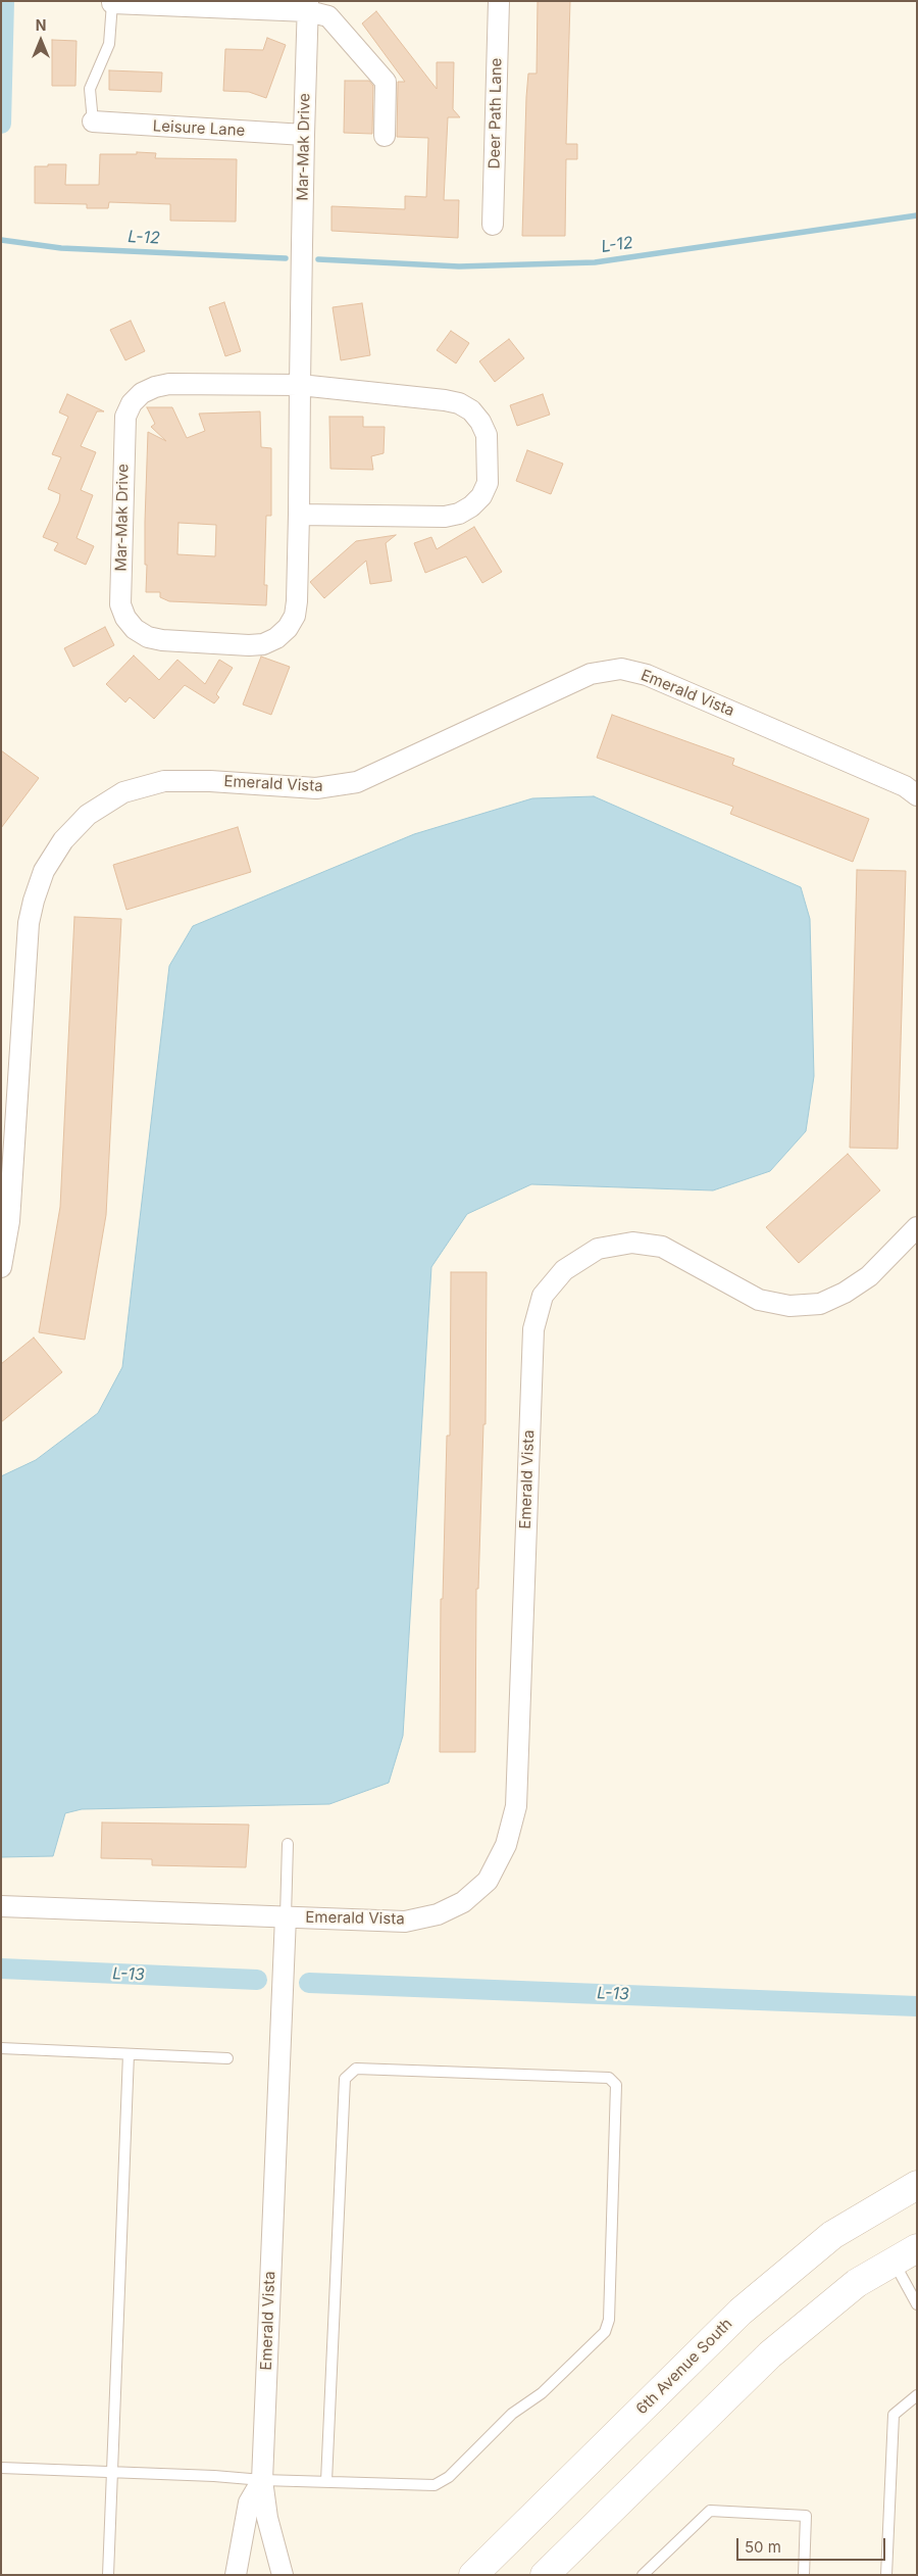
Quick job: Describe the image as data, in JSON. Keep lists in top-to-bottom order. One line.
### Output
{"streets":{"street":["Deer Path Lane","Leisure Lane","Mar-Mak Drive","Emerald Vista","6th Avenue South"]},"crossings":[["Leisure Lane","Mar-Mak Drive"]],"water":["L-12","L-13"],"scale_bar":"50 m","north":"top"}
